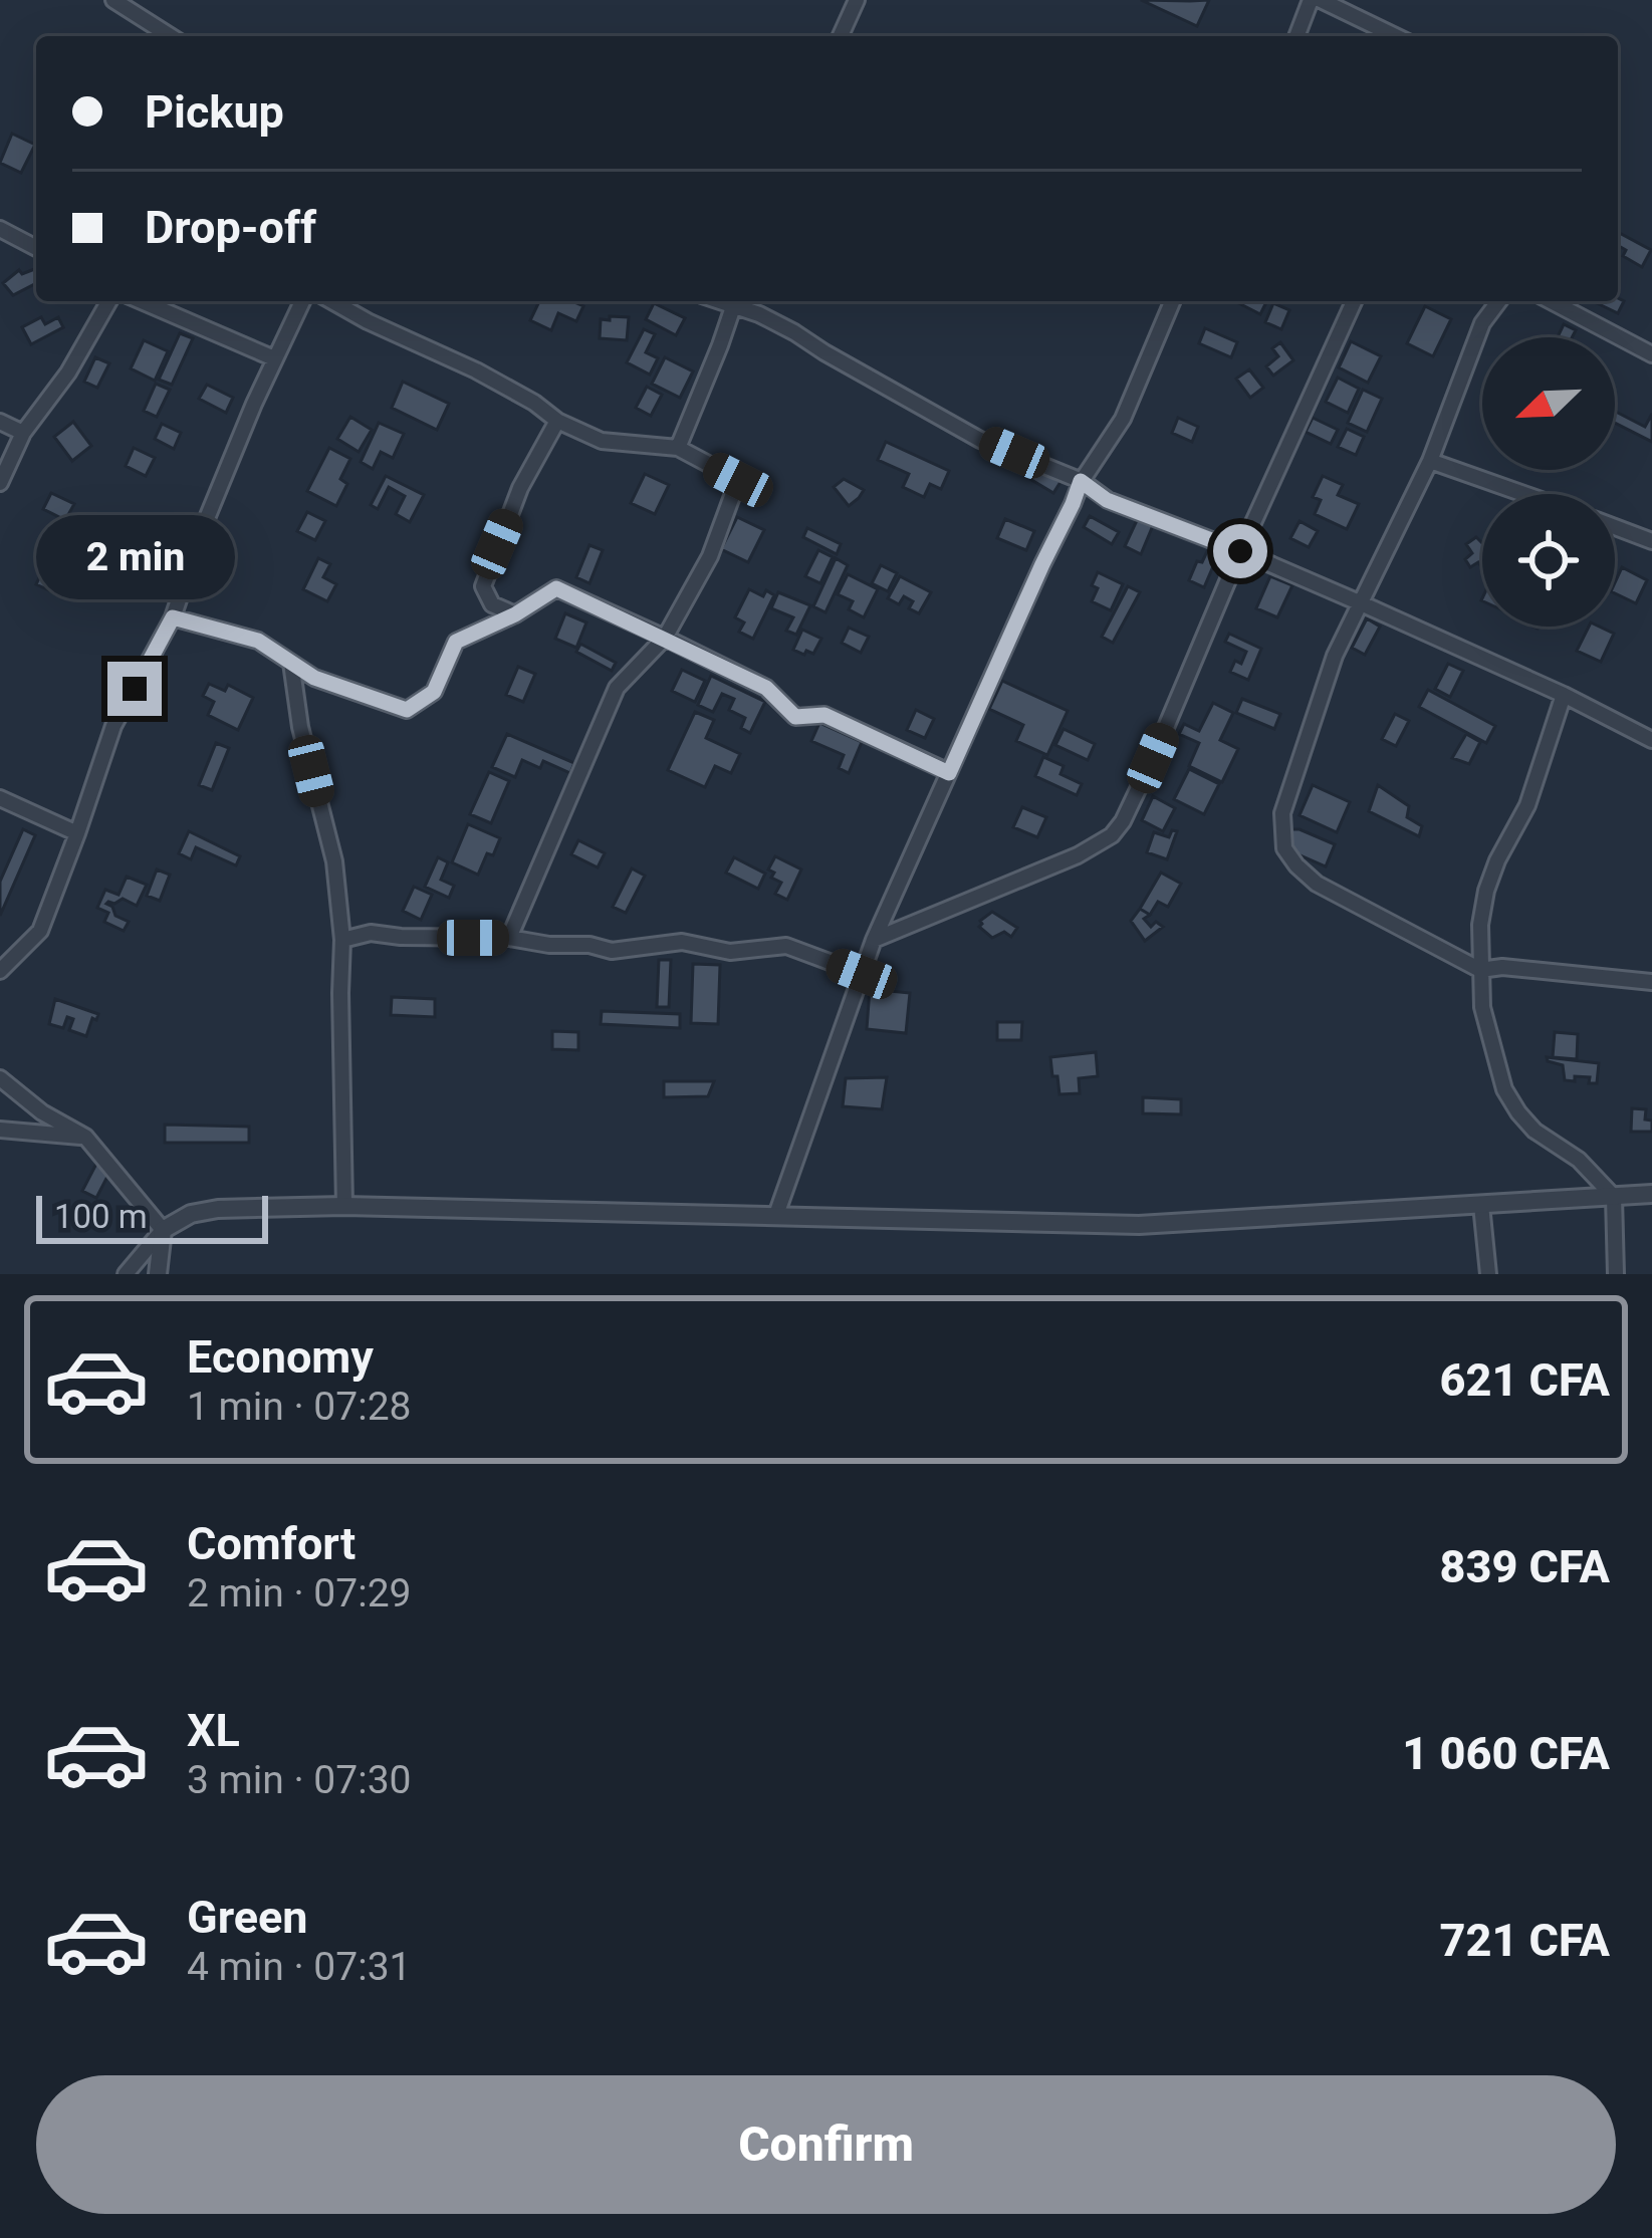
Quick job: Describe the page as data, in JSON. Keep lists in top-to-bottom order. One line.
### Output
{"scale_bar":"100 m","north":"bottom left","page":{"banner":["Pickup","Drop-off"],"bubble":"2 min","scale":"100 m","list":[{"name":"Economy","note":"1 min · 07:28","value":"621 CFA"},{"name":"Comfort","note":"2 min · 07:29","value":"839 CFA"},{"name":"XL","note":"3 min · 07:30","value":"1 060 CFA"},{"name":"Green","note":"4 min · 07:31","value":"721 CFA"}],"buttons":"Confirm"}}
